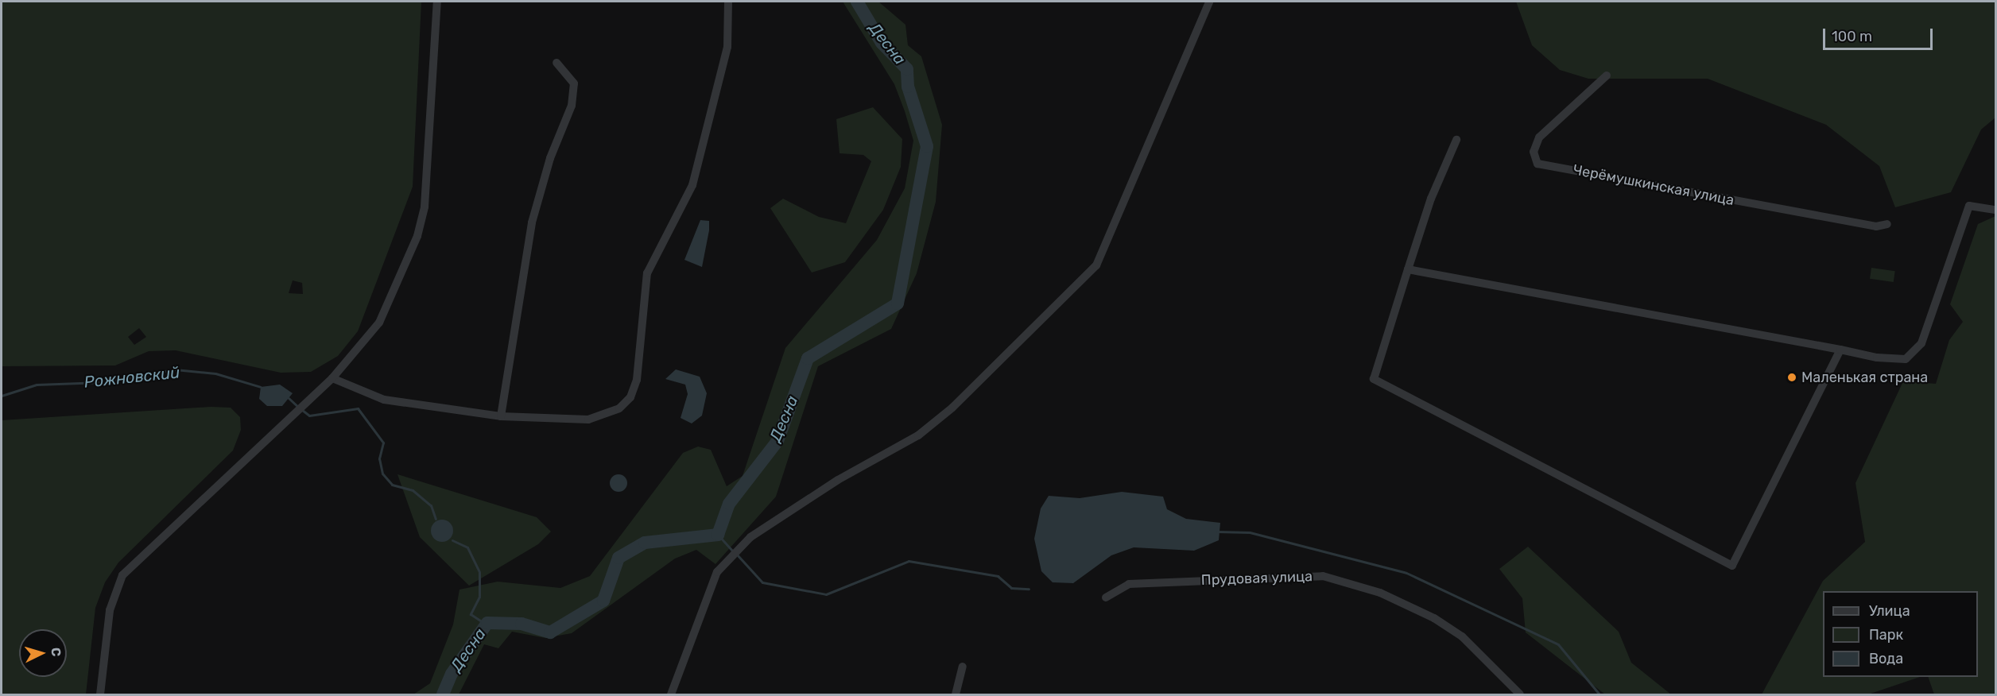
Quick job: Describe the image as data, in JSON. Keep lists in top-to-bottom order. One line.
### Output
{"streets":{"street":["Черёмушкинская улица","Прудовая улица"]},"water":["Десна","Рожновский"],"places":["Маленькая страна"],"legend":["Улица","Парк","Вода"],"scale_bar":"100 m","north":"right"}
